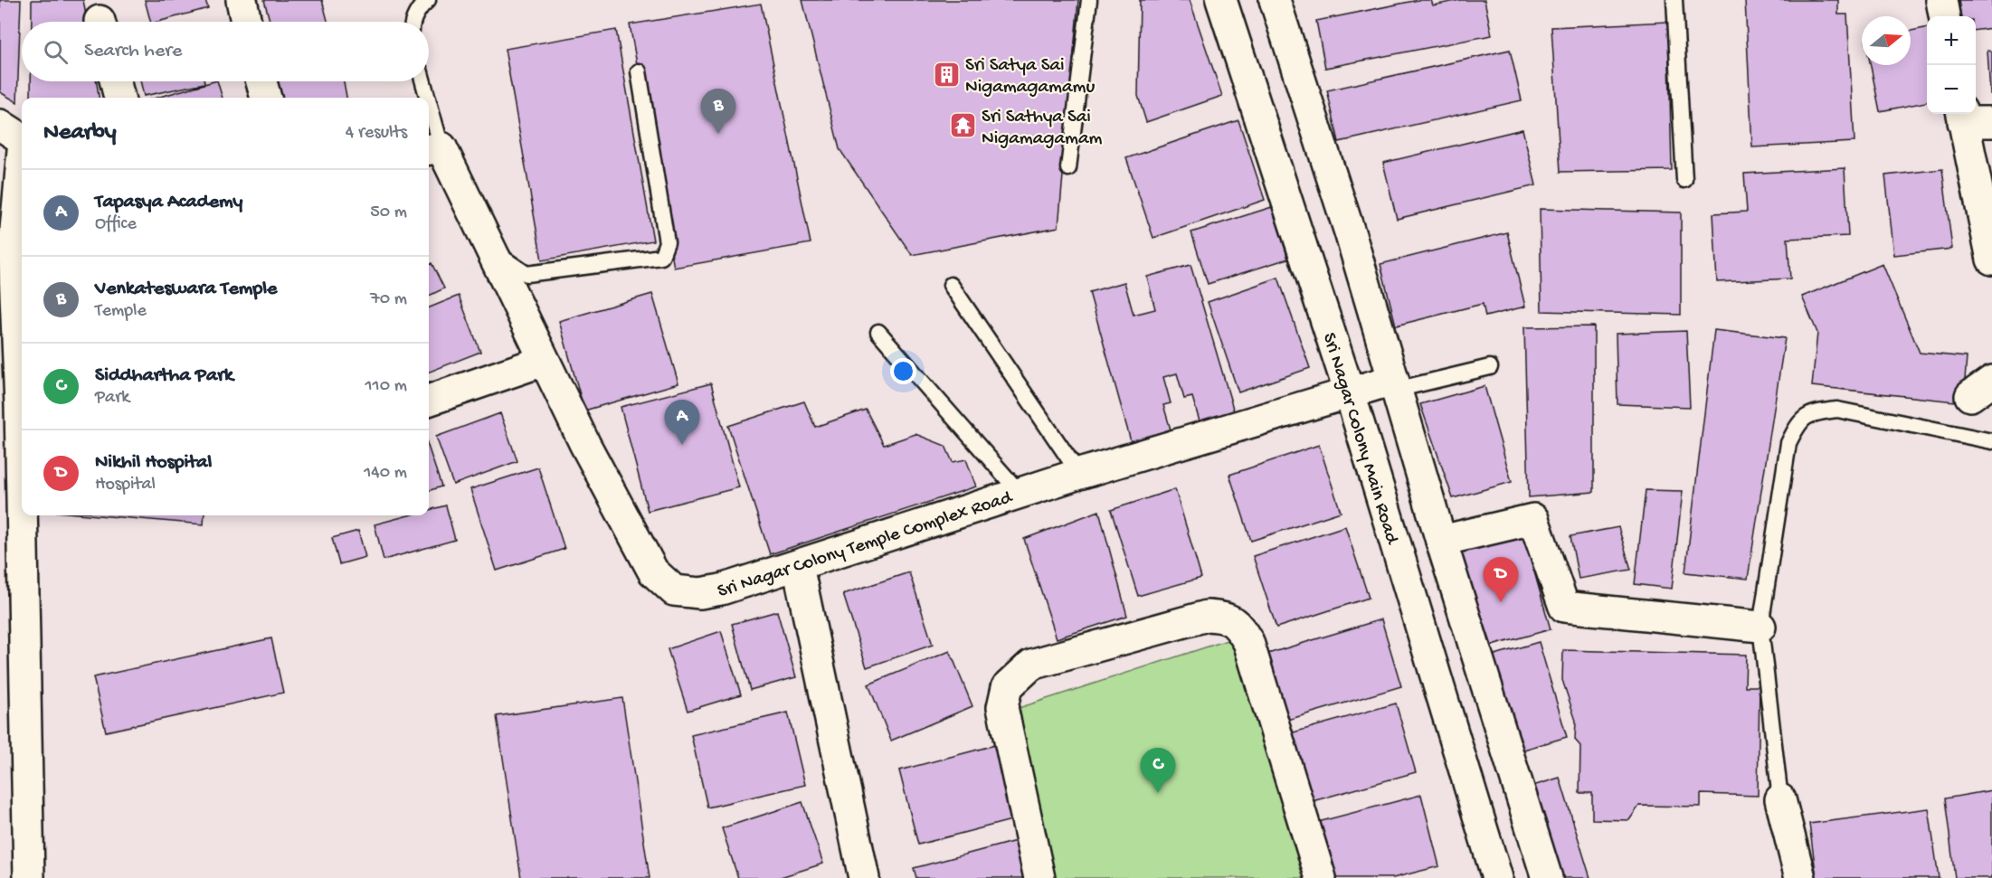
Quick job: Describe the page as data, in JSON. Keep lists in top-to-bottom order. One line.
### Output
{"streets":{"street":["Sri Nagar Colony Main Road","Sri Nagar Colony Temple Complex Road"]},"crossings":[["Sri Nagar Colony Main Road","Sri Nagar Colony Temple Complex Road"]],"places":{"building":["Sri Satya Sai Nigamagamamu"],"temple":["Sri Sathya Sai Nigamagamam"]},"north":"right","page":{"map_buttons":["+","−"],"search":"Search here","pins":["B","A","D","C"],"heading":["Nearby","4 results"],"list":[{"mark":"A","name":"Tapasya Academy","note":"Office","value":"50 m"},{"mark":"B","name":"Venkateswara Temple","note":"Temple","value":"70 m"},{"mark":"C","name":"Siddhartha Park","note":"Park","value":"110 m"},{"mark":"D","name":"Nikhil Hospital","note":"Hospital","value":"140 m"}]}}
